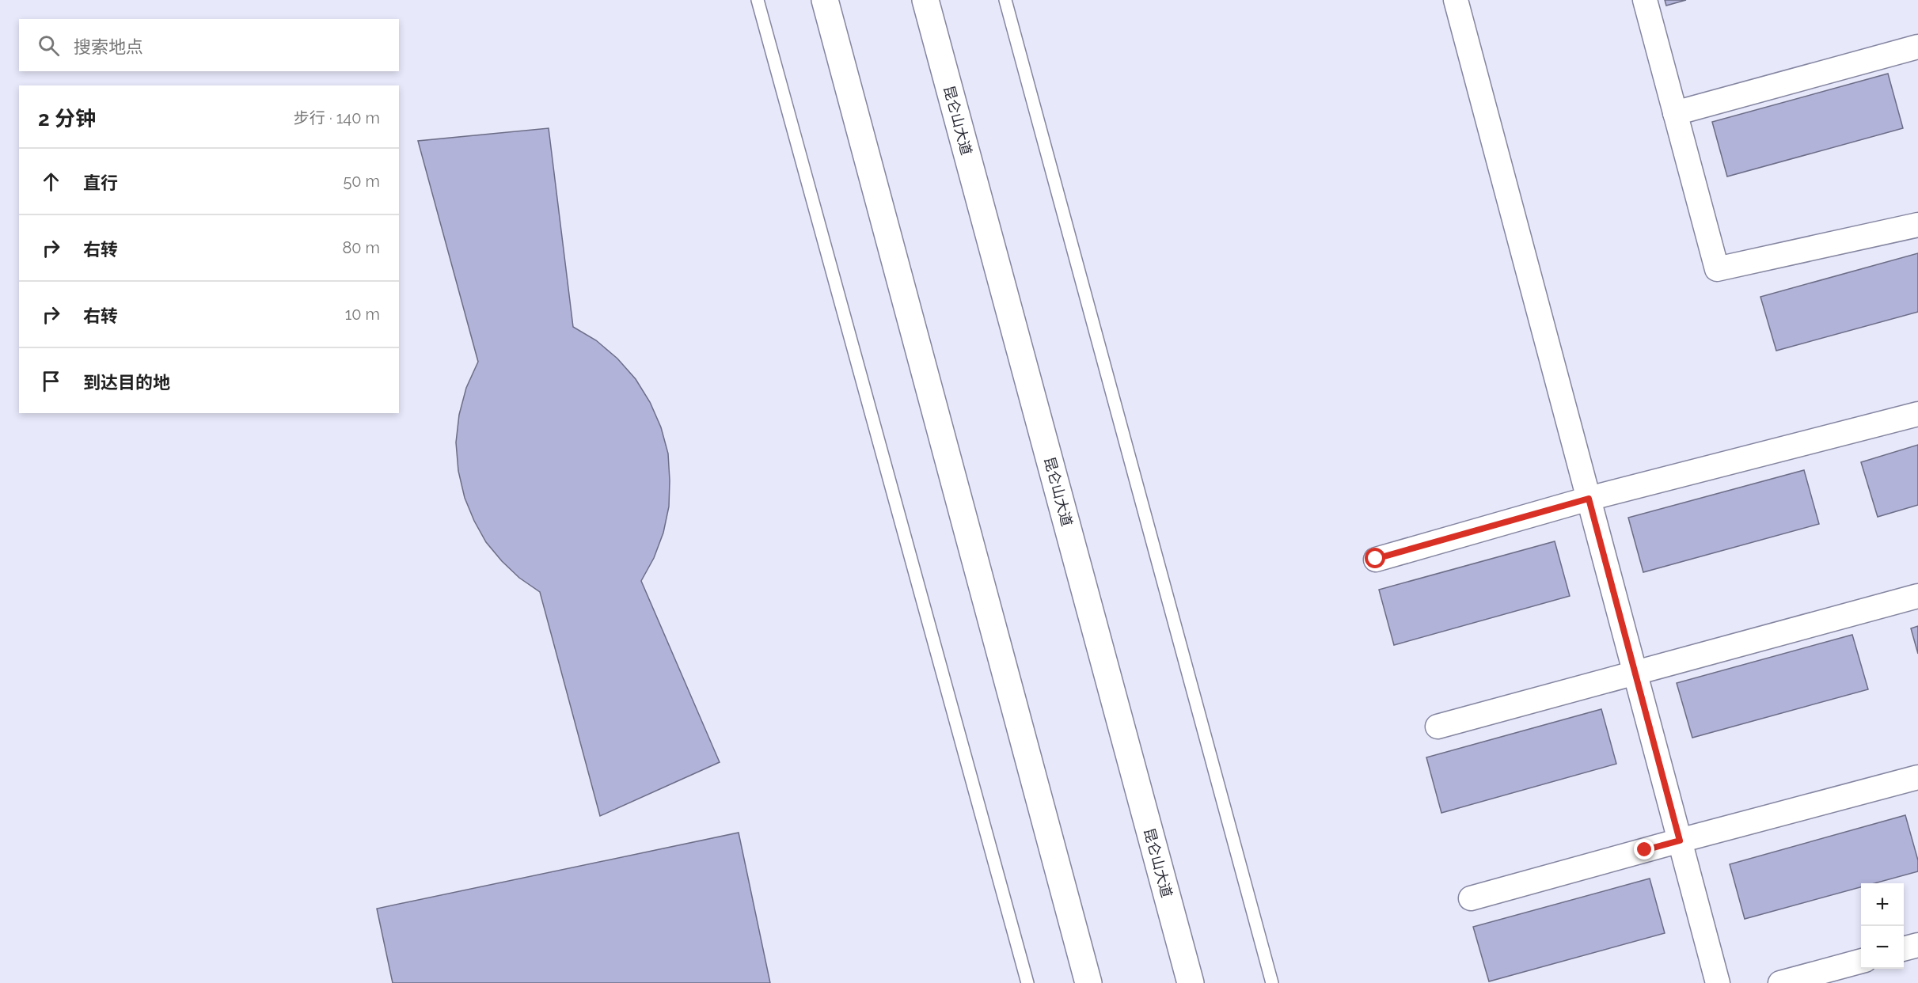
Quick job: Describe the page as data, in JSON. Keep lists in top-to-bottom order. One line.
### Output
{"streets":{"main road":["昆仑山大道"]},"page":{"search":"搜索地点","heading":["2 分钟","步行 · 140 m"],"list":[["直行","50 m"],["右转","80 m"],["右转","10 m"],"到达目的地"],"map_buttons":["+","−"]}}
